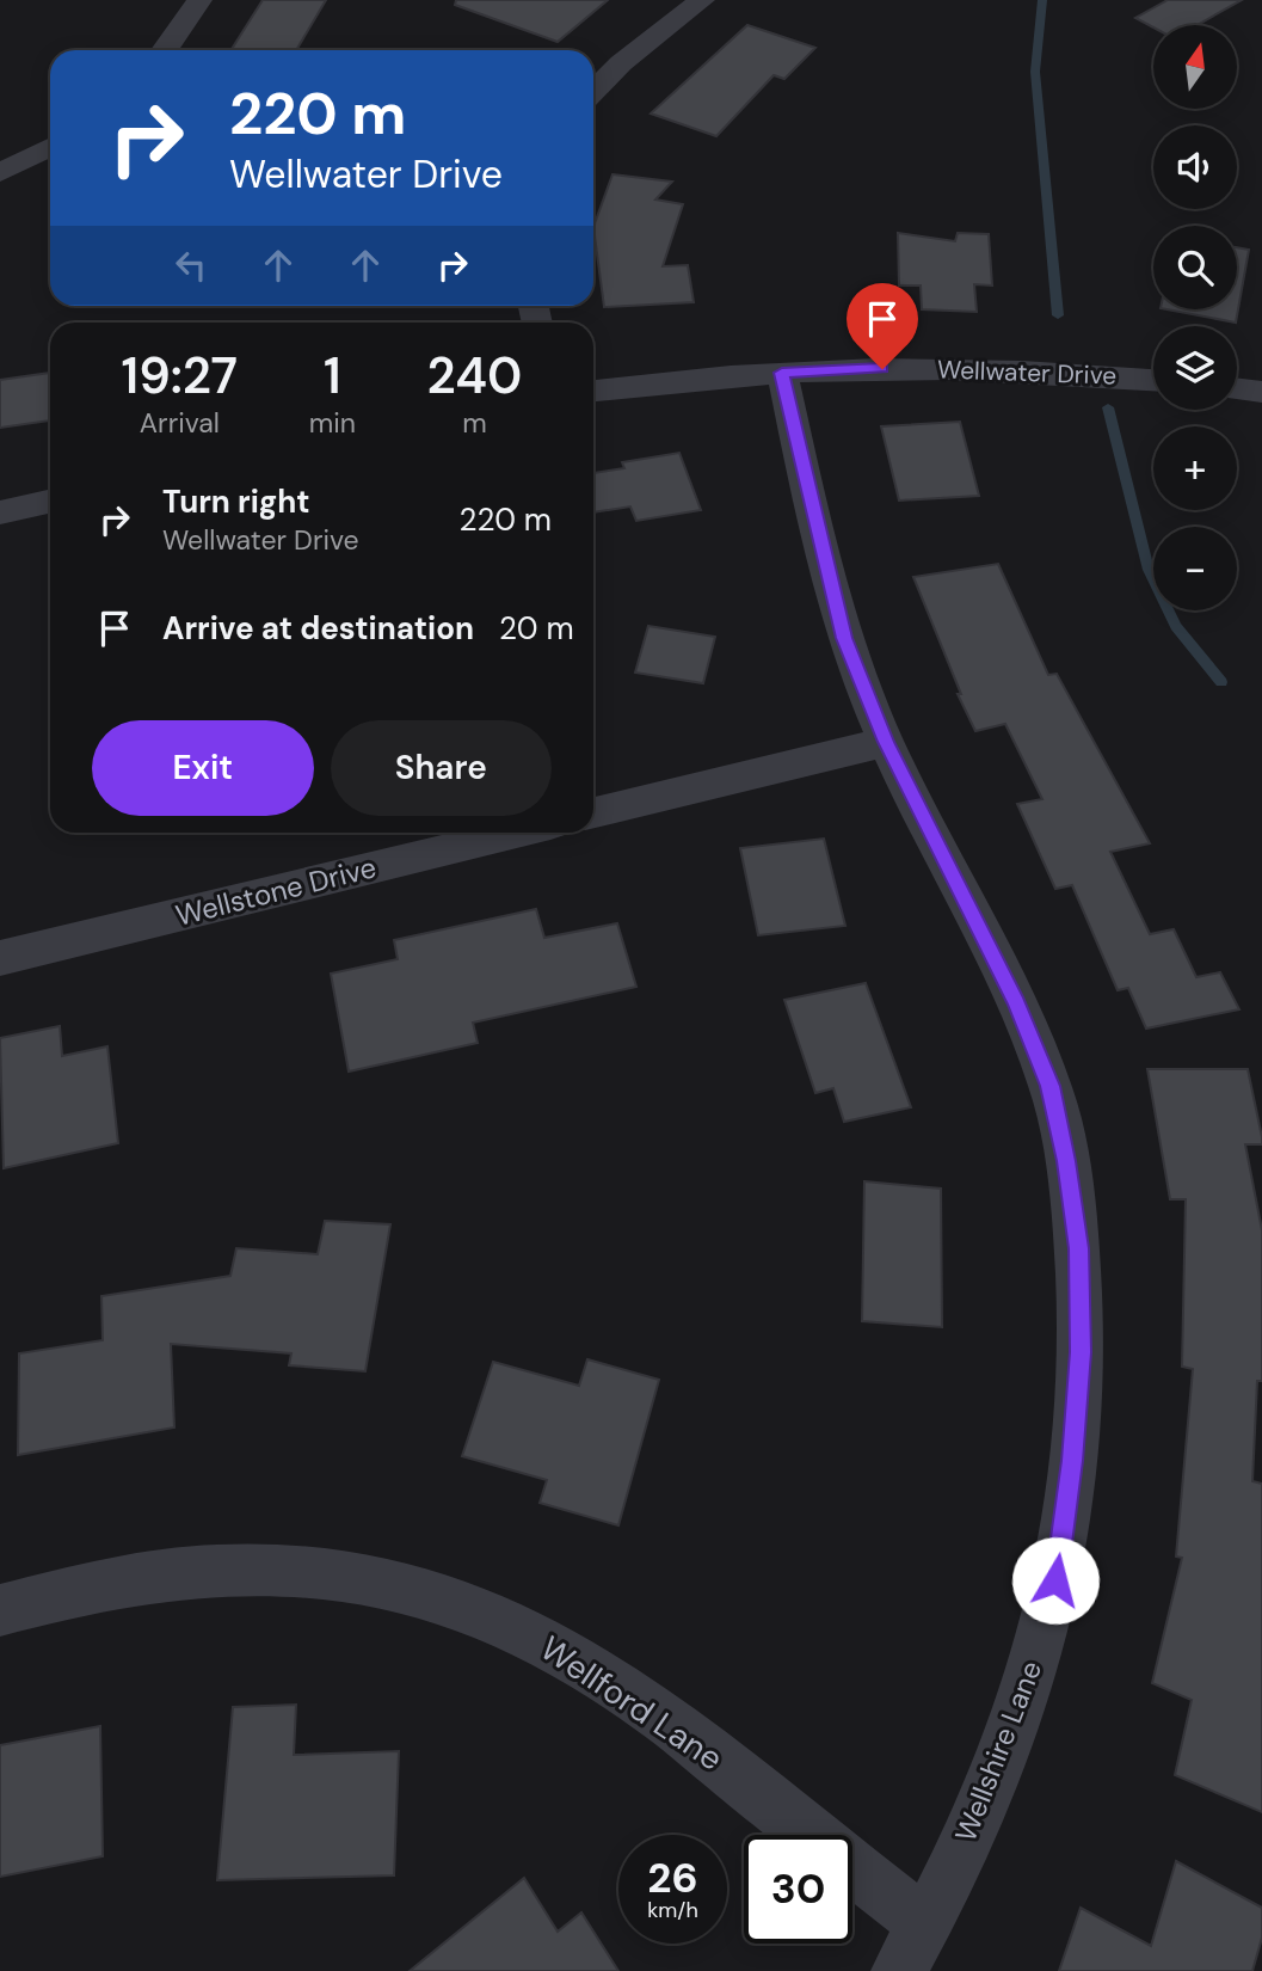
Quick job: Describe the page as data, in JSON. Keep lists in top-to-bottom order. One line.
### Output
{"streets":{"street":["Wellwater Drive","Wellstone Drive","Wellford Lane","Wellshire Lane"]},"crossings":[["Wellwater Drive","Wellshire Lane"],["Wellford Lane","Wellshire Lane"]],"north":"top","page":{"map_buttons":["+","−"],"turn":["220 m","Wellwater Drive"],"eta":["19:27","Arrival","1","min","240","m"],"list":[{"name":"Turn right","note":"Wellwater Drive","value":"220 m"},{"name":"Arrive at destination","value":"20 m"}],"buttons":["Exit","Share"],"speed":"26 km/h","limit":"30"}}
